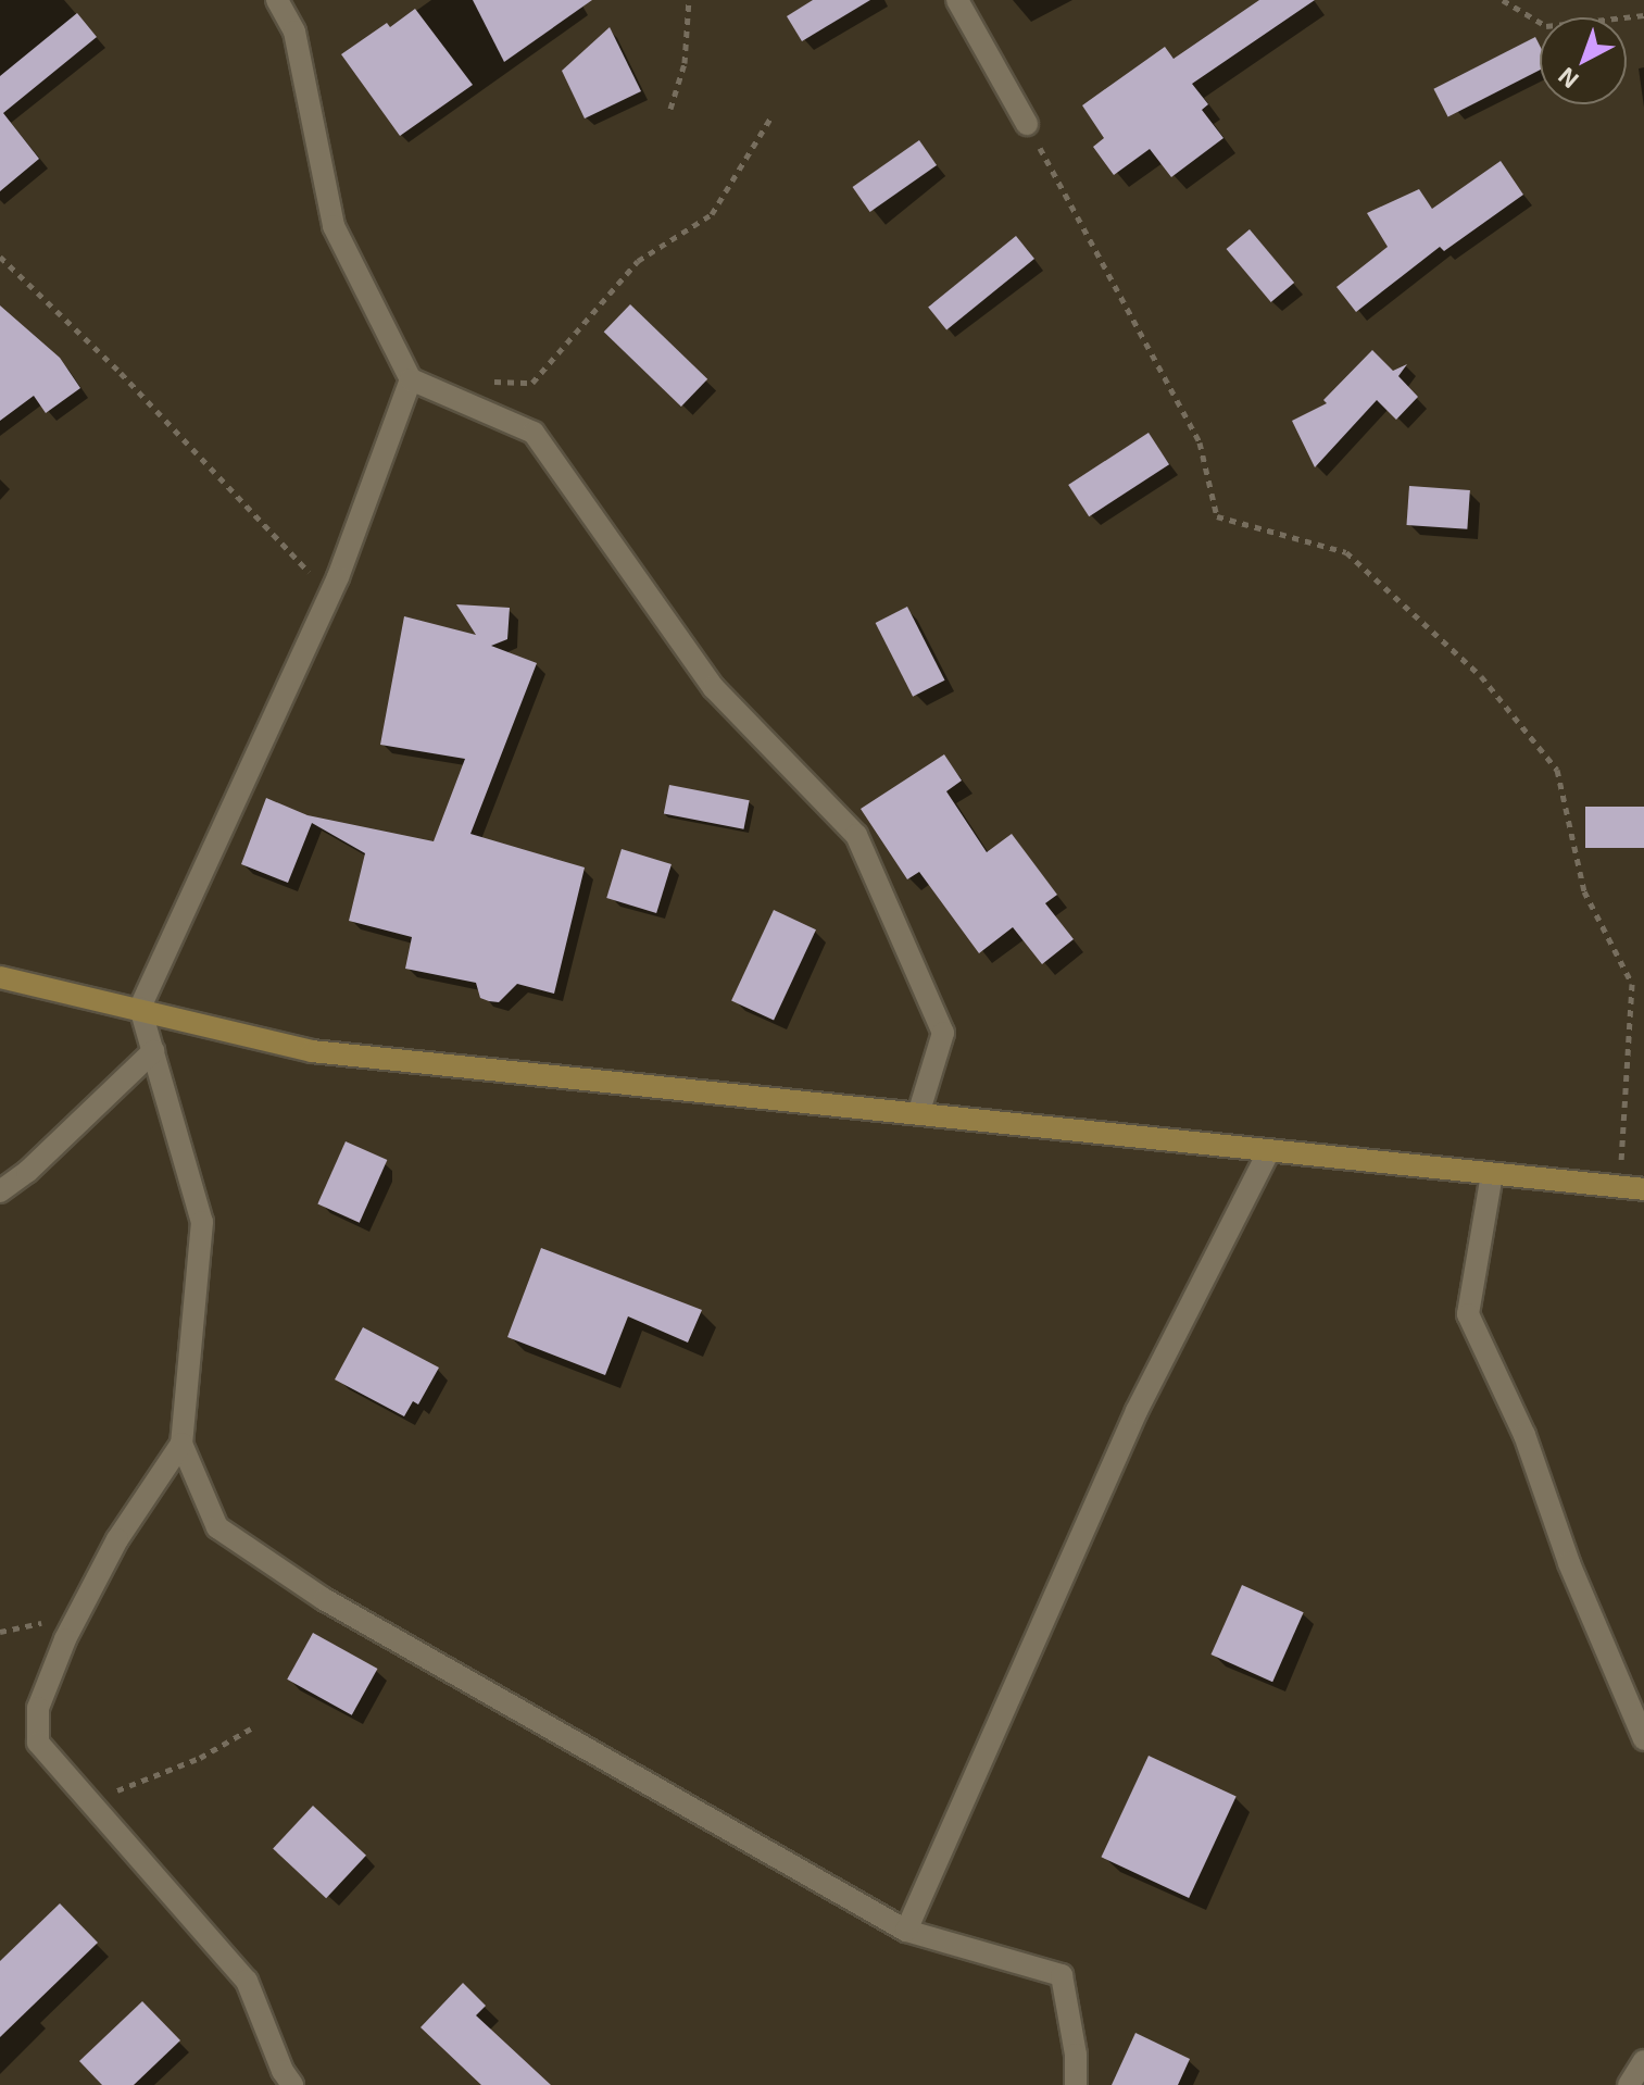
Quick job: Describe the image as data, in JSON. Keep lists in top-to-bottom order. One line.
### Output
{"north":"bottom left"}
